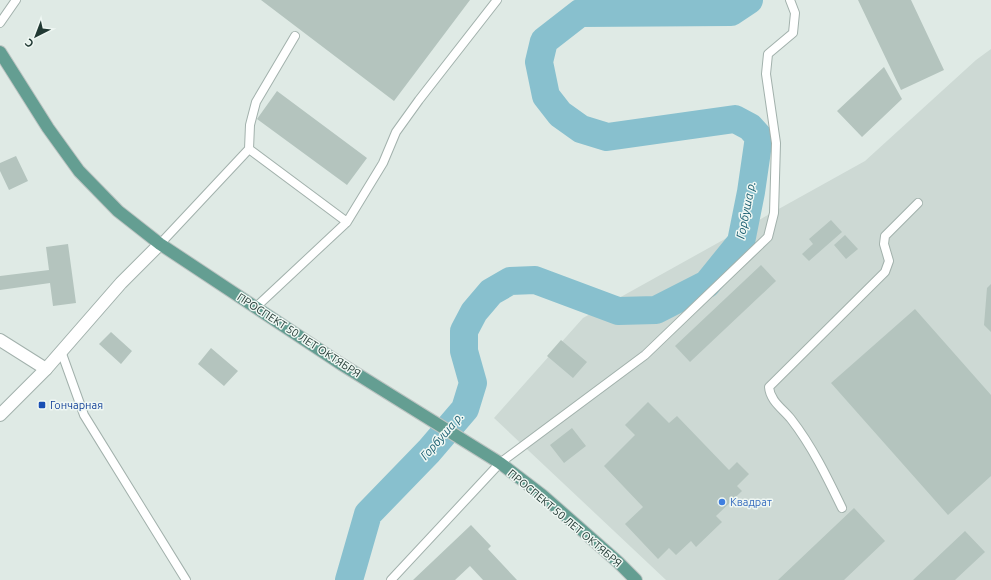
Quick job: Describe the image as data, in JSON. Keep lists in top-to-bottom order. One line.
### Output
{"streets":{"main road":["ПРОСПЕКТ 50 ЛЕТ ОКТЯБРЯ"]},"water":["Горбуша р."],"places":{"transit":["Гончарная"],"other":["Квадрат"]},"north":"bottom left"}
